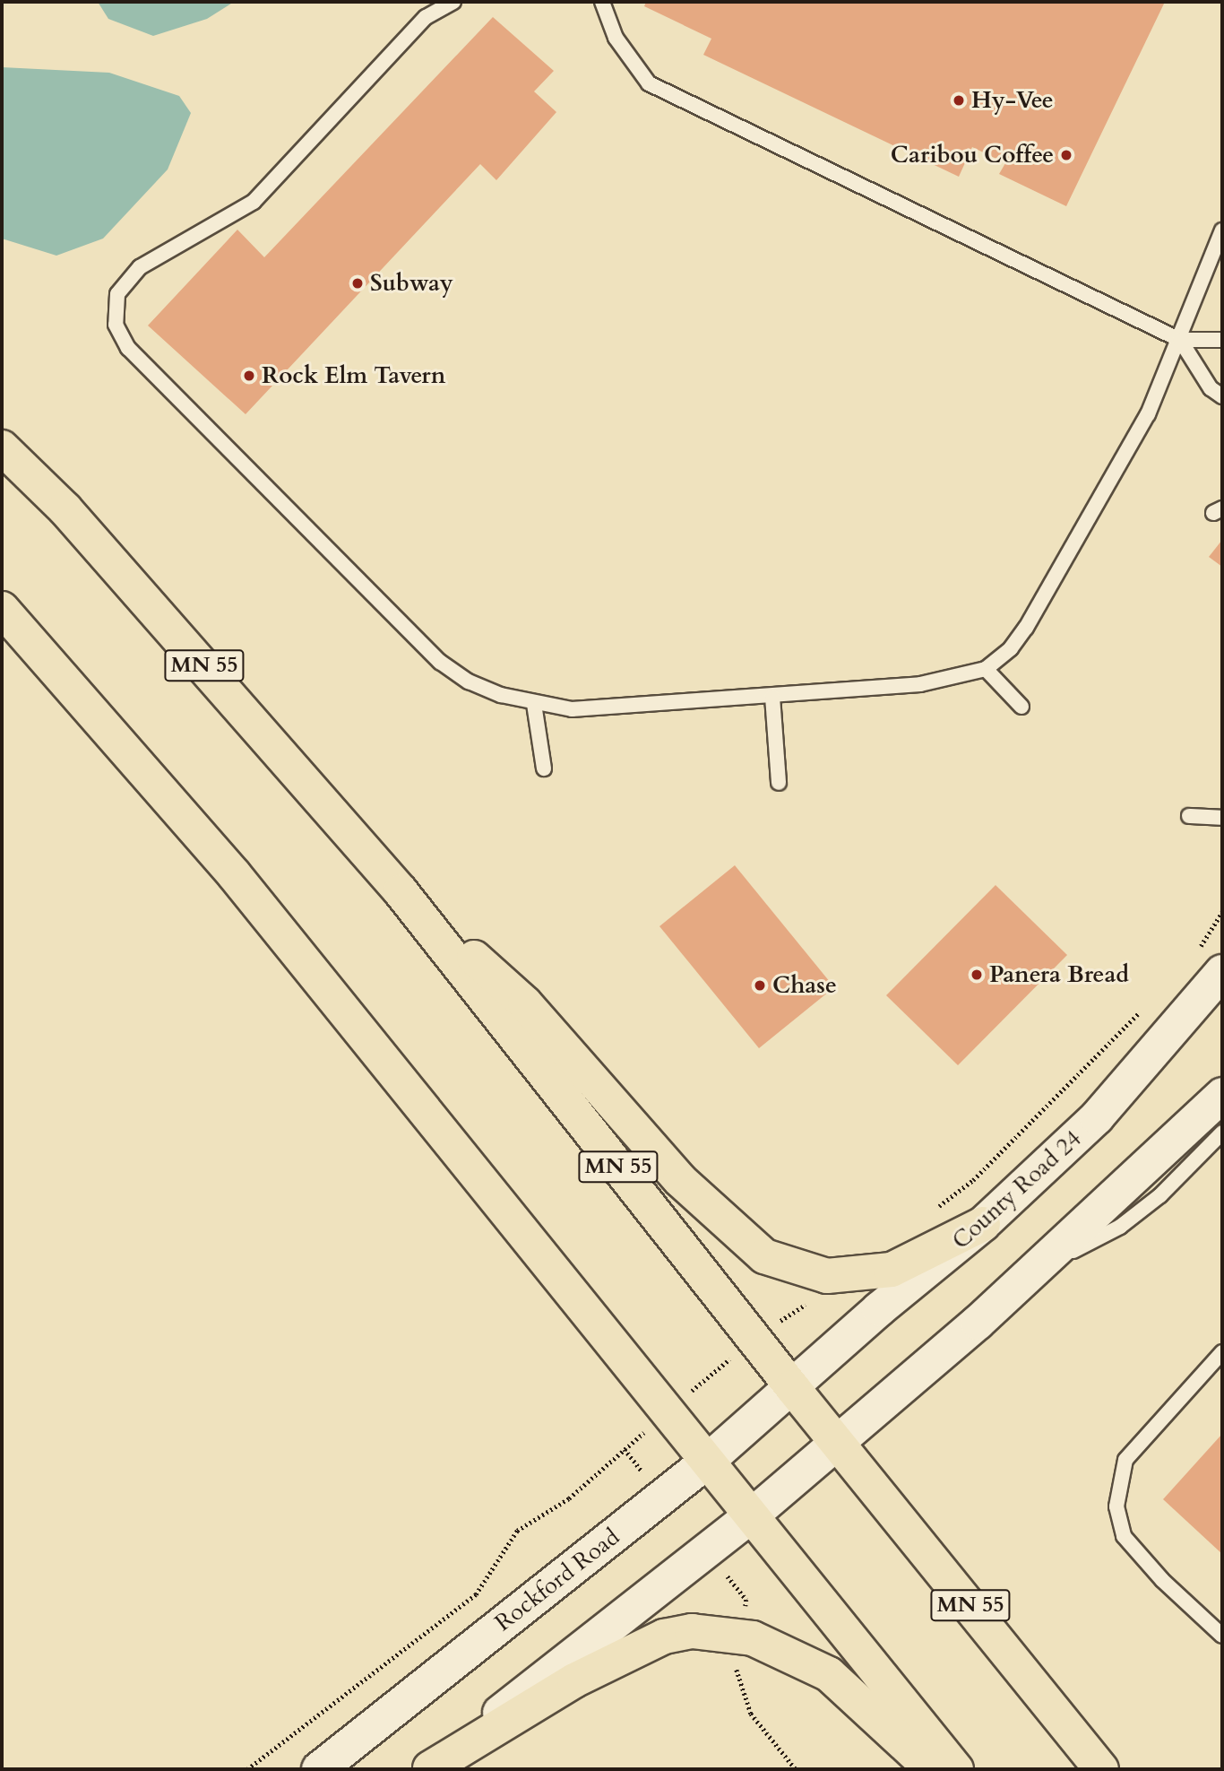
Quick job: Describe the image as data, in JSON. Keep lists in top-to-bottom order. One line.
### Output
{"streets":{"main road":["MN 55","County Road 24","Rockford Road"]},"crossings":[["MN 55","County Road 24"],["MN 55","Rockford Road"],["County Road 24","Rockford Road"]],"places":["Hy-Vee","Caribou Coffee","Subway","Rock Elm Tavern","Panera Bread","Chase"]}
